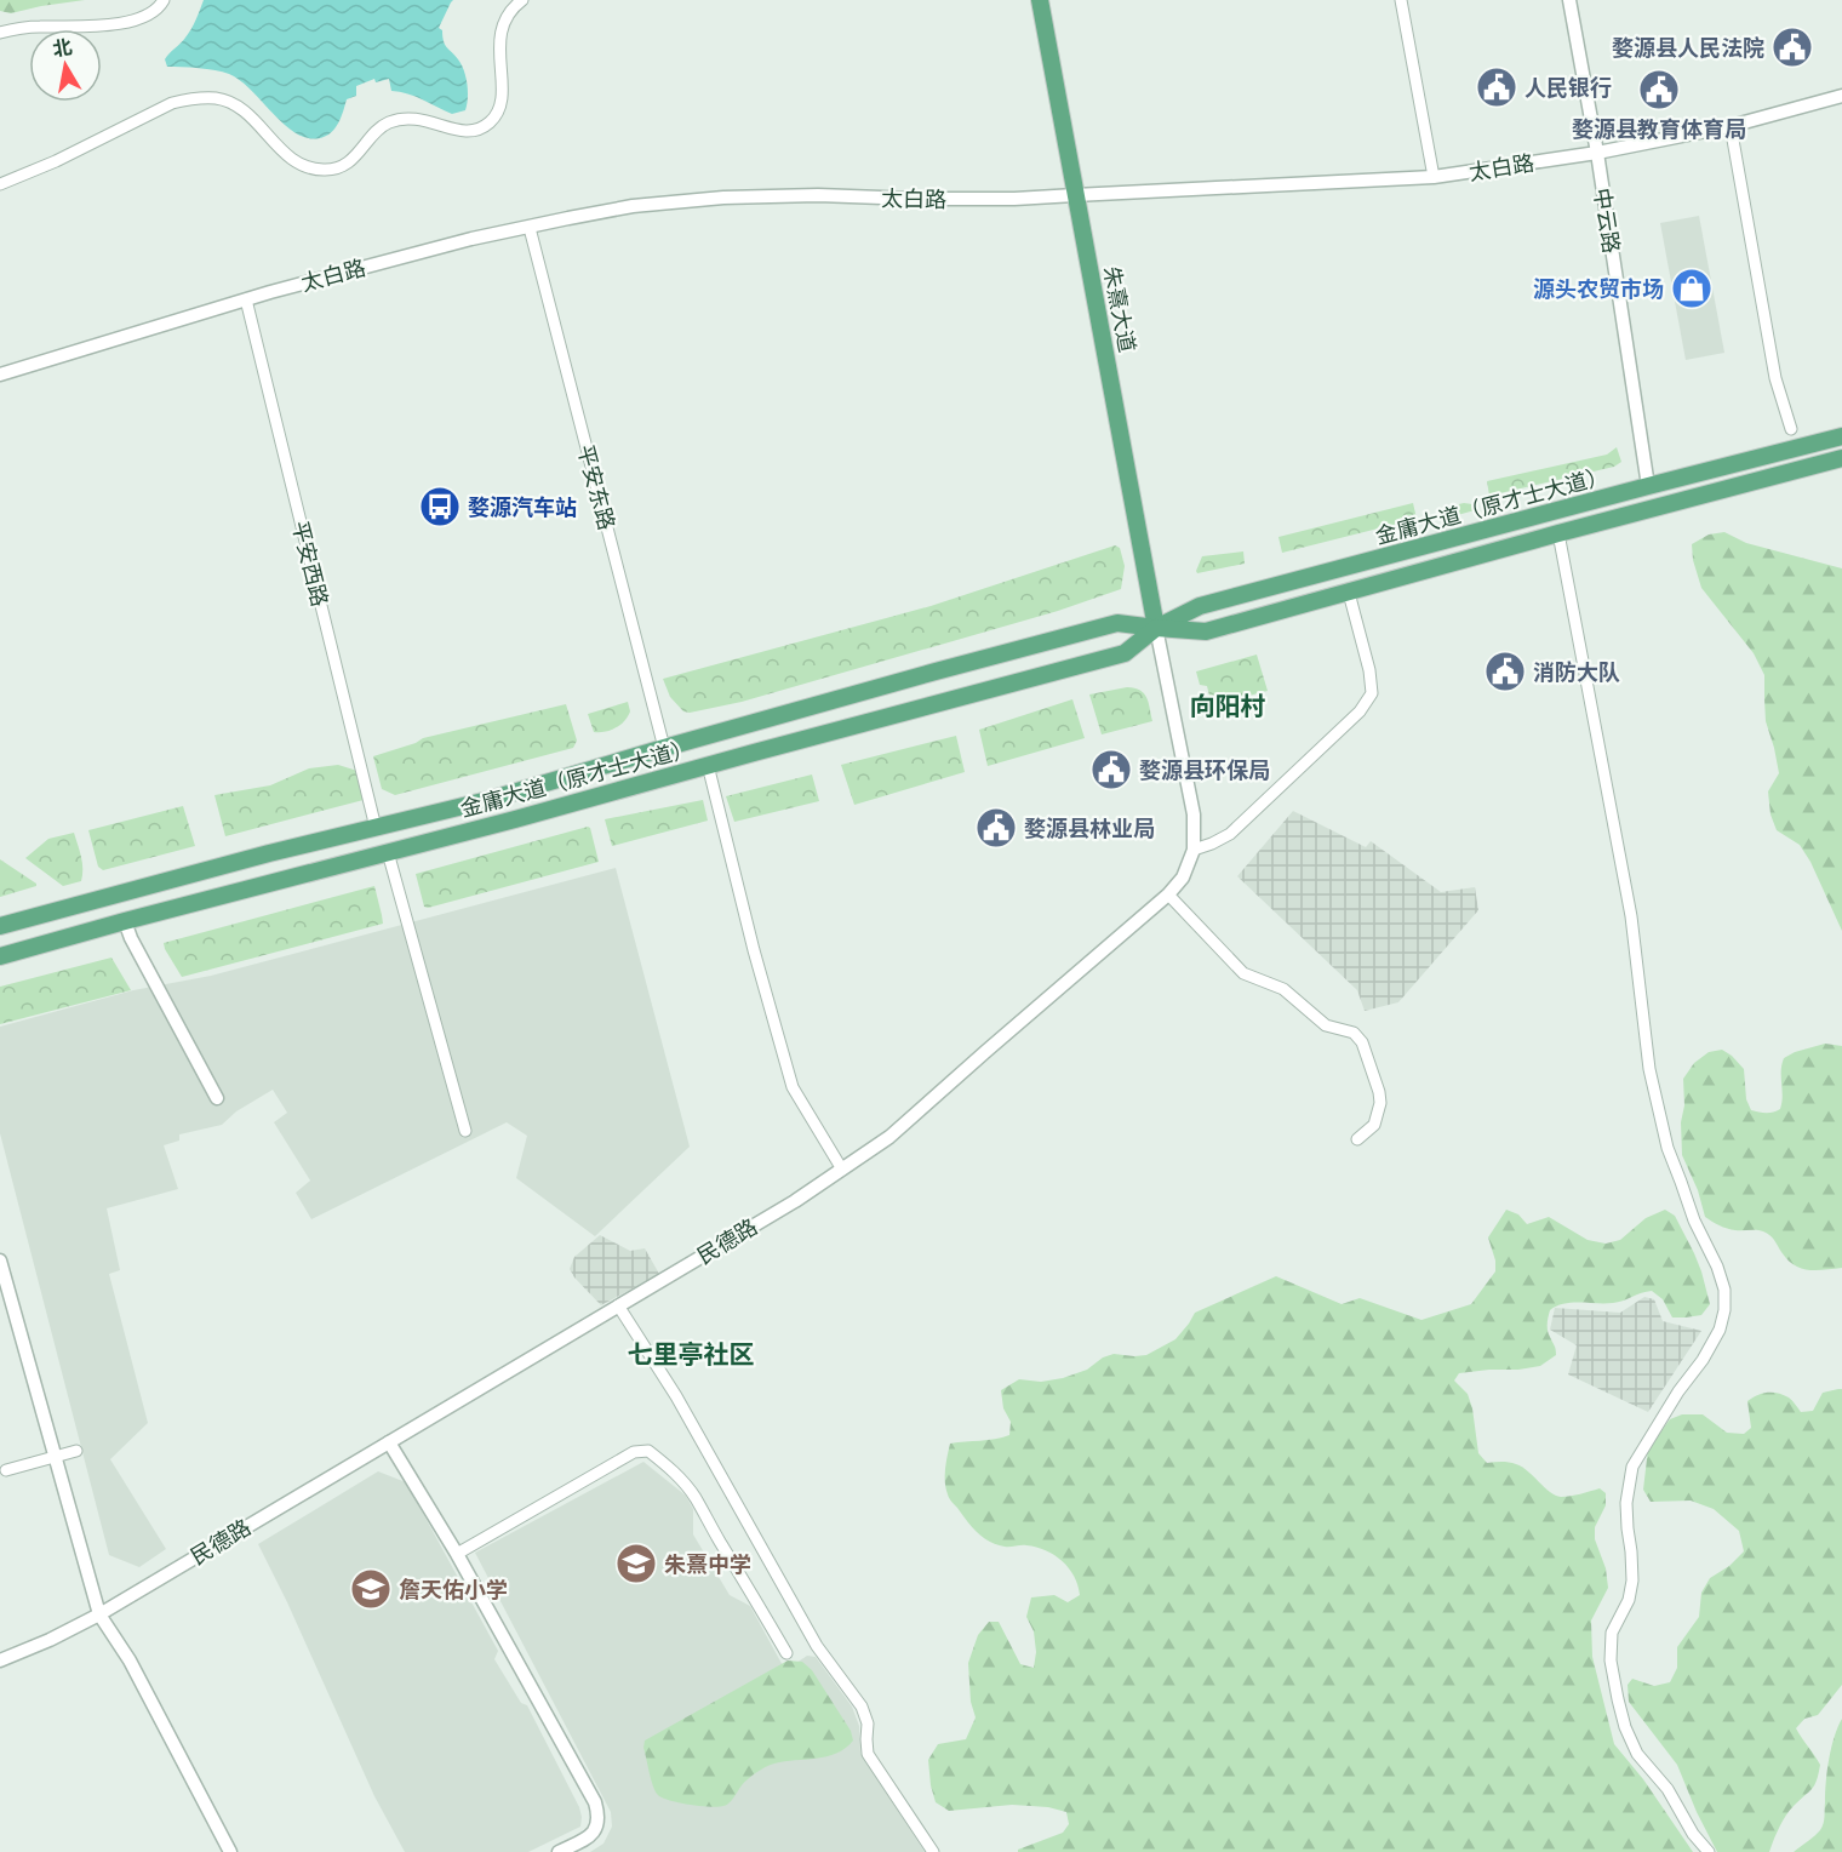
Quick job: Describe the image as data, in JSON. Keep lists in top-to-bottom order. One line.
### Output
{"streets":{"main road":["朱熹大道","金庸大道（原才士大道）"],"street":["太白路","中云路","平安东路","平安西路","民德路"]},"crossings":[["太白路","中云路"],["太白路","朱熹大道"],["太白路","平安东路"],["太白路","平安西路"],["中云路","金庸大道（原才士大道）"],["朱熹大道","金庸大道（原才士大道）"],["朱熹大道","民德路"],["平安东路","金庸大道（原才士大道）"],["金庸大道（原才士大道）","平安西路"],["金庸大道（原才士大道）","民德路"]],"districts":["向阳村","七里亭社区"],"places":{"public building":["婺源县人民法院","人民银行","婺源县教育体育局","消防大队","婺源县环保局","婺源县林业局"],"shop":["源头农贸市场"],"bus stop":["婺源汽车站"],"school or university":["朱熹中学","詹天佑小学"]},"north":"top"}
